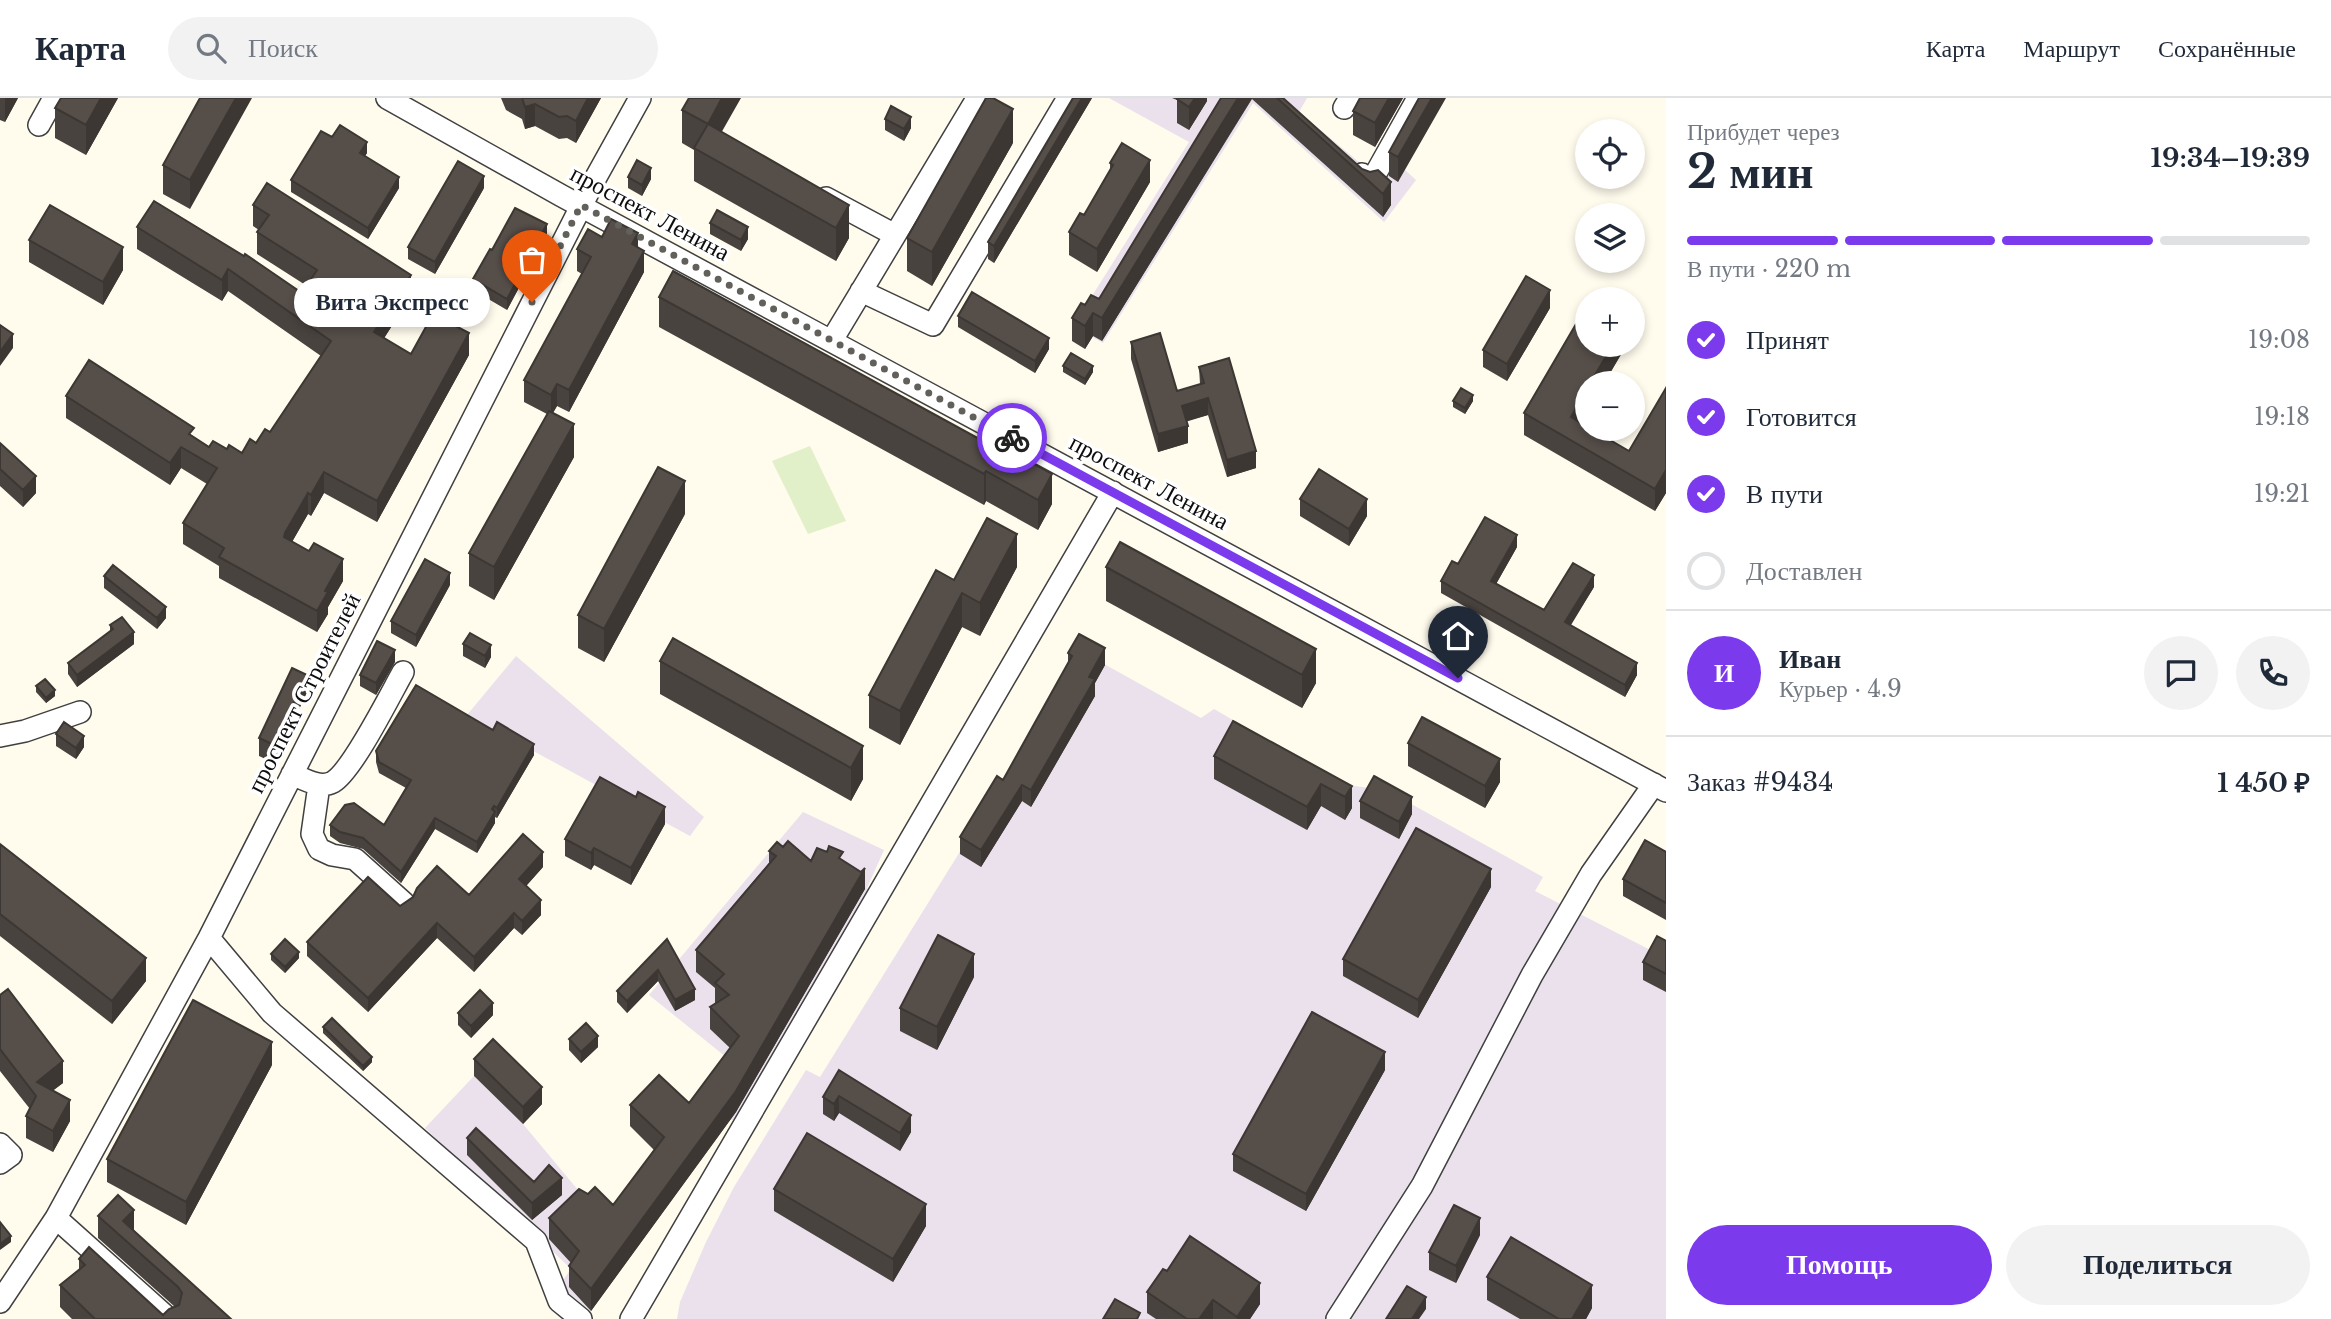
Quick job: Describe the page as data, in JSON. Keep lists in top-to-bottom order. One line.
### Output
{"streets":{"street":["проспект Ленина","проспект Строителей"]},"crossings":[["проспект Ленина","проспект Строителей"]],"places":["Вита Экспресс"],"page":{"header":"Карта","search":"Поиск","nav":["Карта","Маршрут","Сохранённые"],"heading":["2 мин","Прибудет через","19:34–19:39"],"panel":["Иван","Курьер · 4.9","Заказ #9434","1 450 ₽"],"map_buttons":["+","−"],"bar":"В пути · 220 m","bubble":"Вита Экспресс","list":[["Принят","19:08"],["Готовится","19:18"],["В пути","19:21"],"Доставлен"],"round":"И","buttons":["Помощь","Поделиться"]}}
